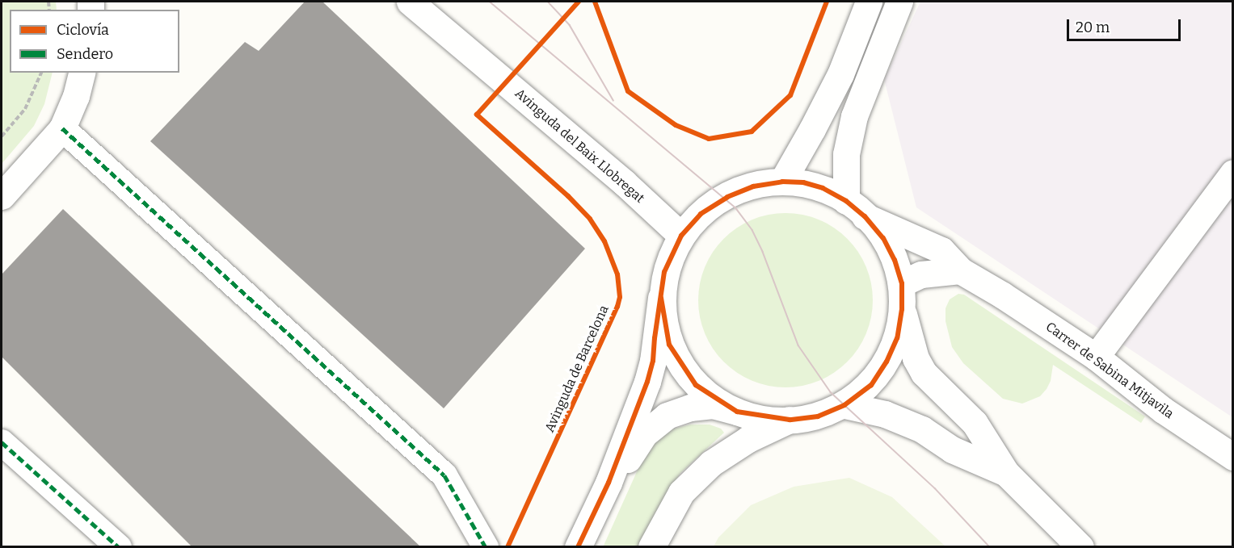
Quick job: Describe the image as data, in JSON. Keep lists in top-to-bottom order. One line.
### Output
{"streets":{"street":["Avinguda del Baix Llobregat","Carrer de Sabina Mitjavila"],"cycle path":["Avinguda de Barcelona"]},"crossings":[["Avinguda del Baix Llobregat","Carrer de Sabina Mitjavila"]],"legend":["Ciclovía","Sendero"],"scale_bar":"20 m"}
